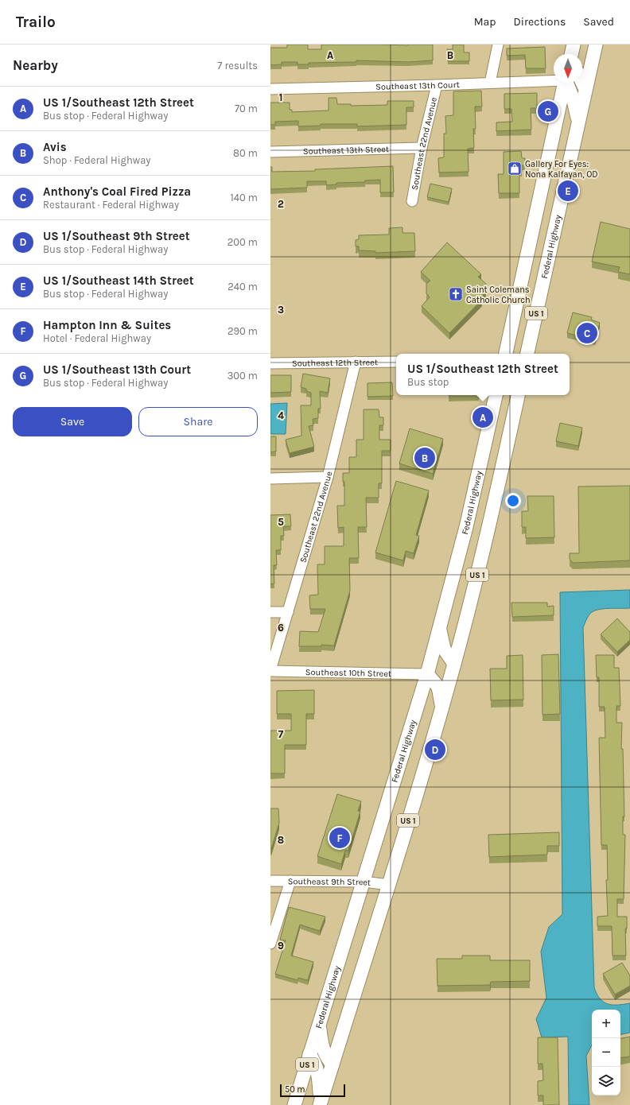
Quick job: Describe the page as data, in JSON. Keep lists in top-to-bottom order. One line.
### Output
{"streets":{"main road":["Federal Highway","US 1"],"street":["Southeast 13th Court","Southeast 22nd Avenue","Southeast 13th Street","Southeast 12th Street","Southeast 10th Street","Southeast 9th Street"]},"crossings":[["Southeast 13th Court","Southeast 22nd Avenue"],["Southeast 22nd Avenue","Southeast 13th Street"],["Southeast 22nd Avenue","Southeast 12th Street"],["Southeast 22nd Avenue","Southeast 10th Street"],["Federal Highway","Southeast 10th Street"],["Federal Highway","Southeast 9th Street"],["US 1","Southeast 9th Street"]],"places":{"shop":["Gallery For Eyes: Nona Kalfayan, OD"],"church":["Saint Colemans Catholic Church"]},"scale_bar":"50 m","north":"bottom","page":{"header":"Trailo","nav":["Map","Directions","Saved"],"heading":["Nearby","7 results"],"list":[{"mark":"A","name":"US 1/Southeast 12th Street","note":"Bus stop · Federal Highway","value":"70 m"},{"mark":"B","name":"Avis","note":"Shop · Federal Highway","value":"80 m"},{"mark":"C","name":"Anthony's Coal Fired Pizza","note":"Restaurant · Federal Highway","value":"140 m"},{"mark":"D","name":"US 1/Southeast 9th Street","note":"Bus stop · Federal Highway","value":"200 m"},{"mark":"E","name":"US 1/Southeast 14th Street","note":"Bus stop · Federal Highway","value":"240 m"},{"mark":"F","name":"Hampton Inn & Suites","note":"Hotel · Federal Highway","value":"290 m"},{"mark":"G","name":"US 1/Southeast 13th Court","note":"Bus stop · Federal Highway","value":"300 m"}],"pins":["G","E","C","A","B","D","F"],"popup":["US 1/Southeast 12th Street","Bus stop"],"buttons":["Save","Share"],"map_buttons":["+","−"],"scale":"50 m"},"grid":{"columns":["A","B"],"rows":["1","2","3","4","5","6","7","8","9"]}}
